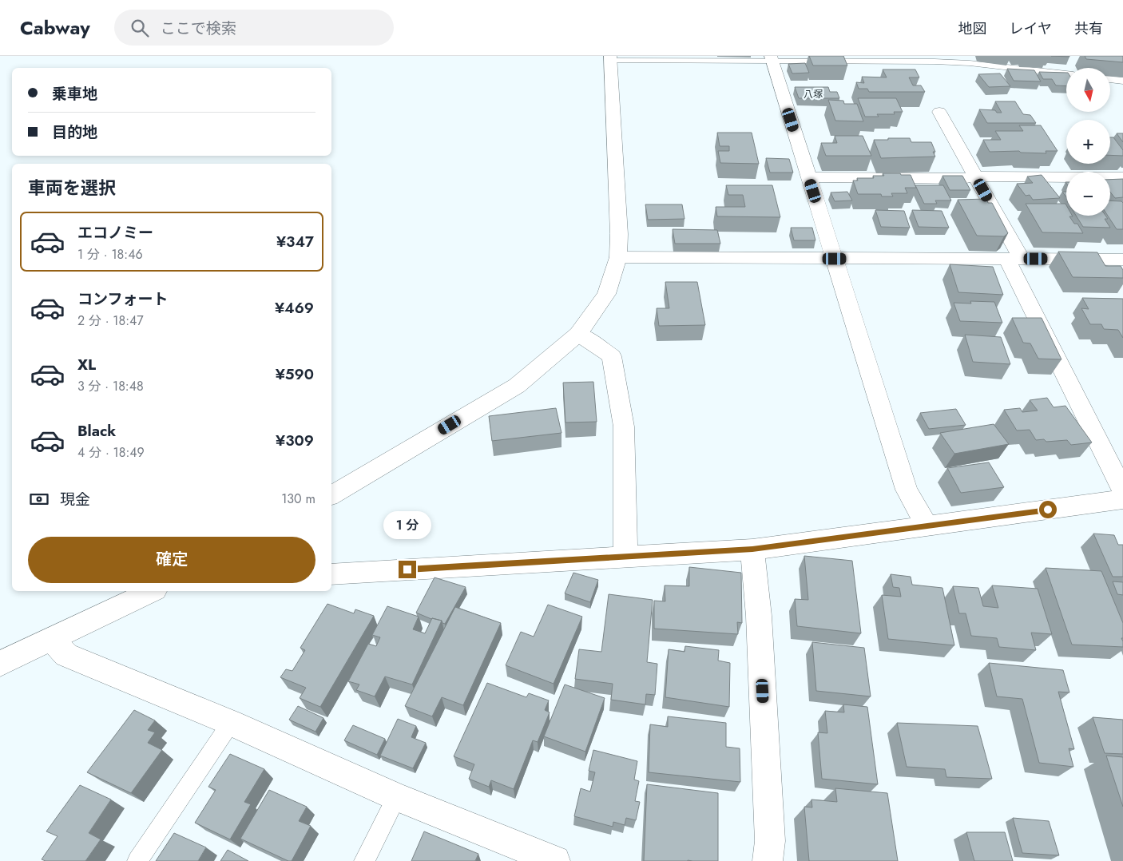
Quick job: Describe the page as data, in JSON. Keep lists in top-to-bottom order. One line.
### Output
{"districts":["八塚"],"north":"bottom","page":{"header":"Cabway","search":"ここで検索","nav":["地図","レイヤ","共有"],"map_buttons":["+","−"],"banner":["乗車地","目的地"],"heading":"車両を選択","list":[{"name":"エコノミー","note":"1 分 · 18:46","value":"¥347"},{"name":"コンフォート","note":"2 分 · 18:47","value":"¥469"},{"name":"XL","note":"3 分 · 18:48","value":"¥590"},{"name":"Black","note":"4 分 · 18:49","value":"¥309"}],"pay":["現金","130 m"],"bubble":"1 分","buttons":"確定"}}
